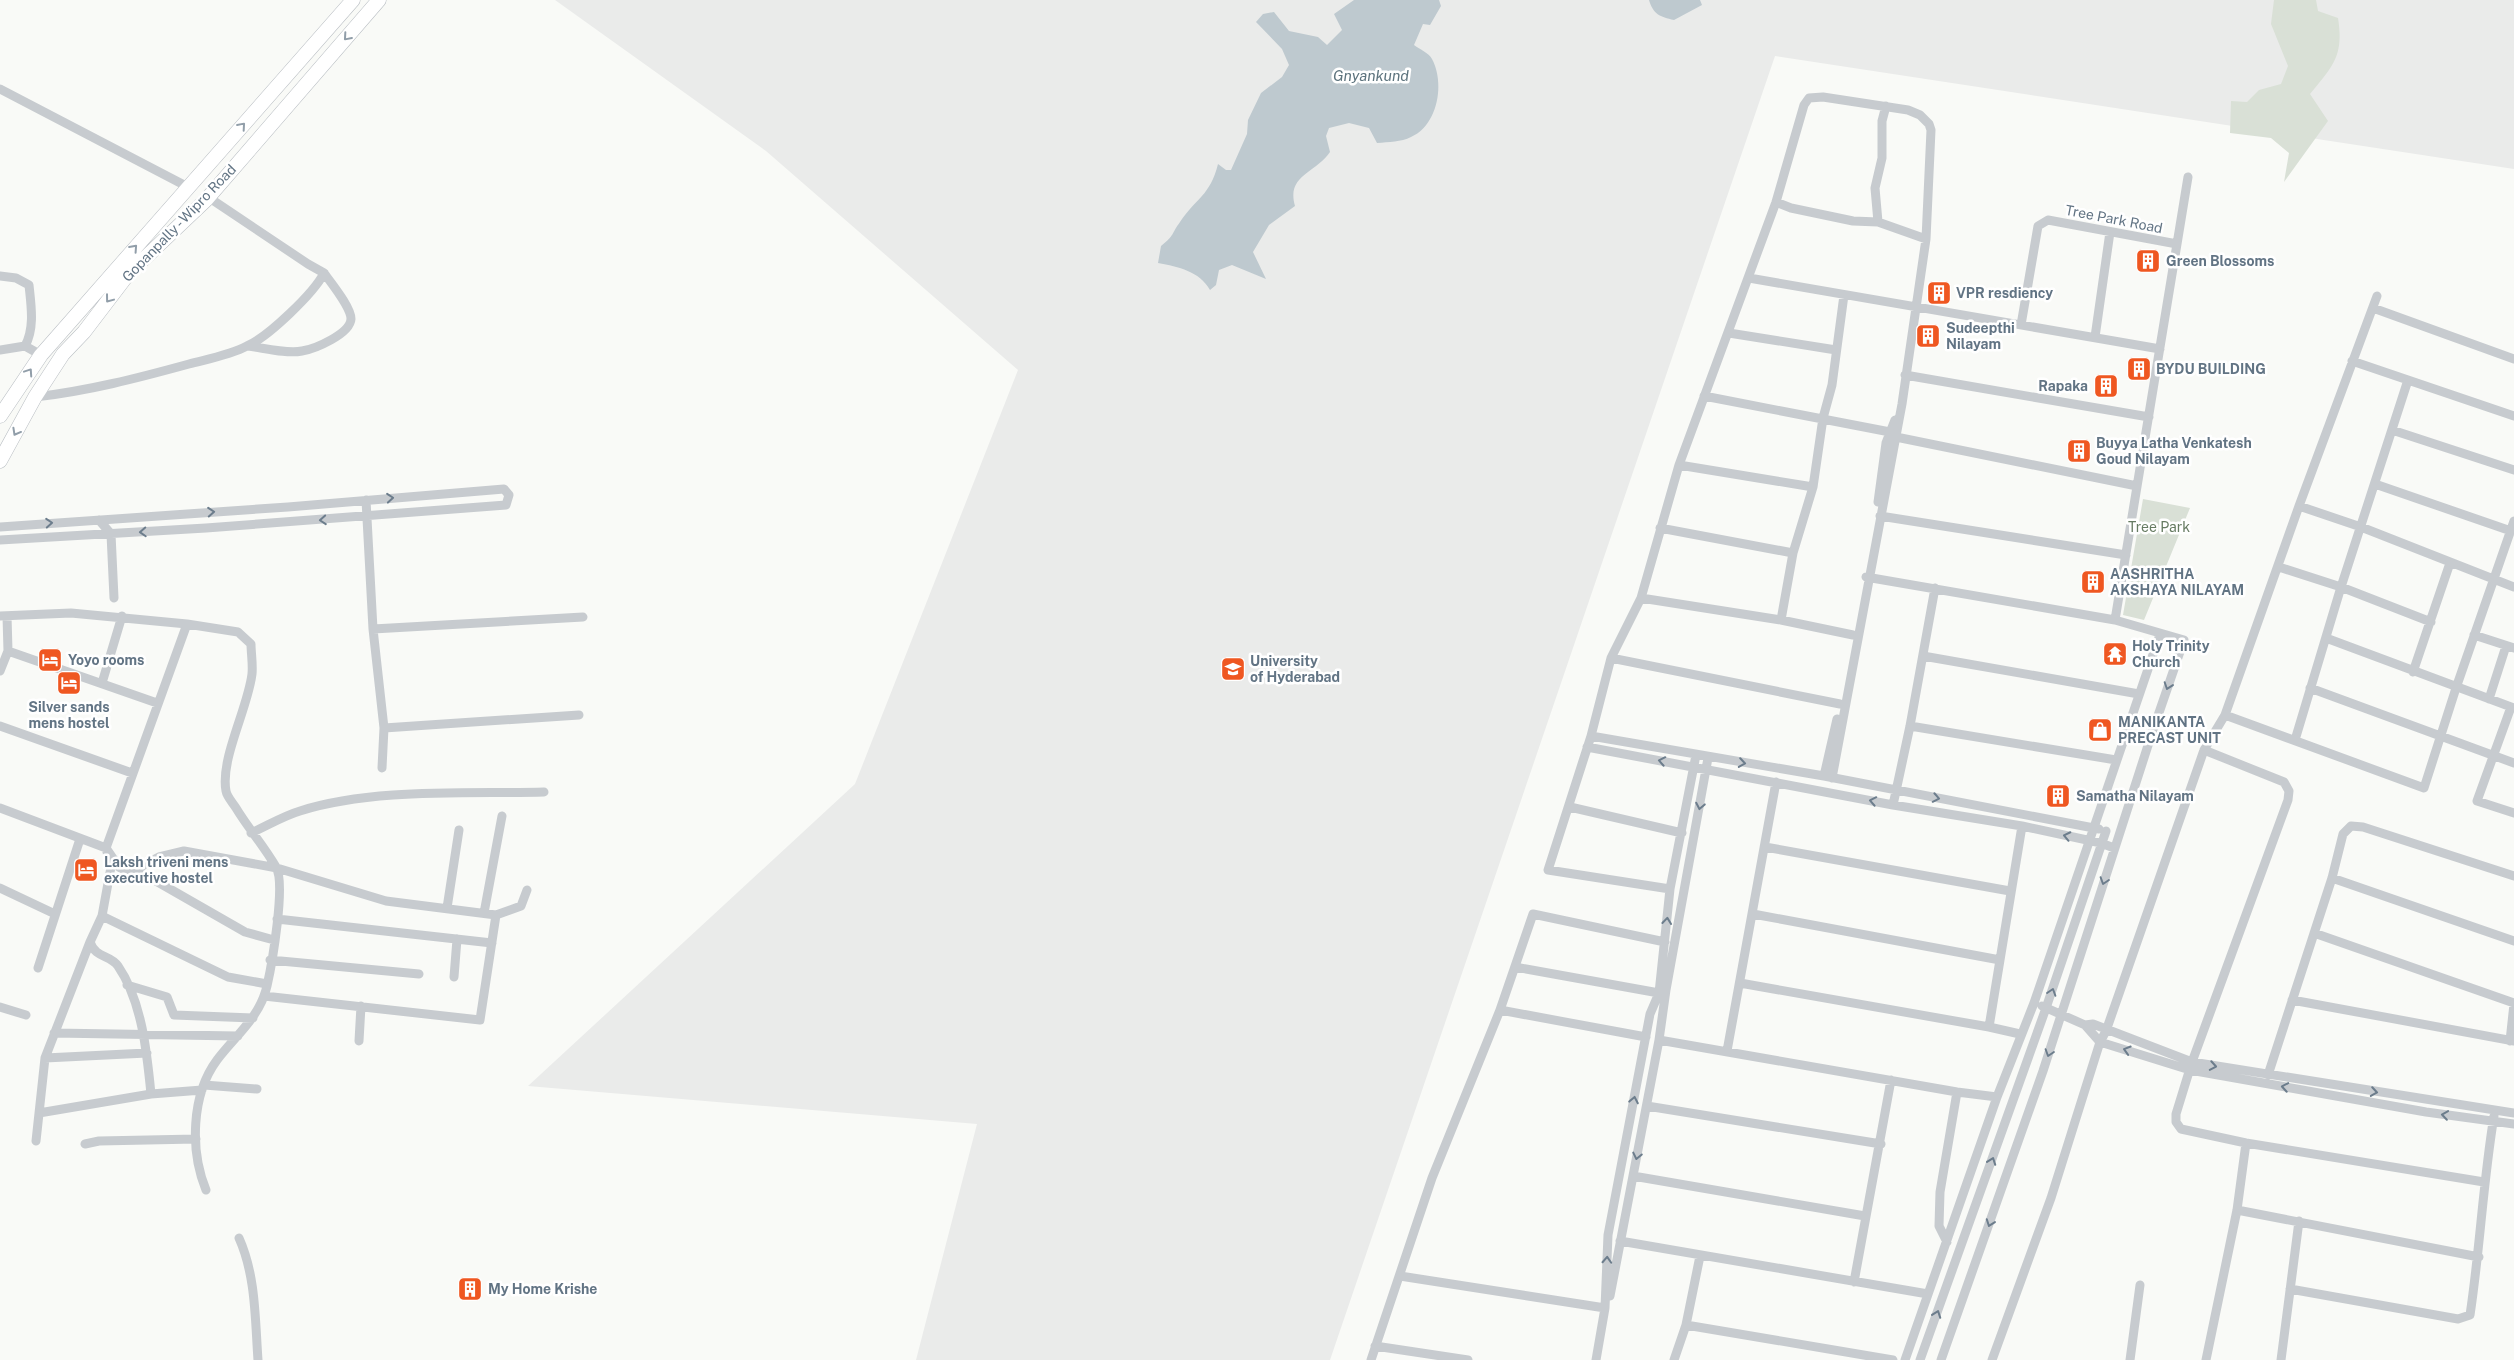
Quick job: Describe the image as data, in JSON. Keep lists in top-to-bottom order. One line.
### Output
{"streets":{"main road":["Gopanpally - Wipro Road"],"street":["Tree Park Road"]},"water":["Gnyankund"],"parks":["Tree Park"],"places":{"building":["Green Blossoms","VPR resdiency","Sudeepthi Nilayam","BYDU BUILDING","Rapaka","Buyya Latha Venkatesh Goud Nilayam","AASHRITHA AKSHAYA NILAYAM","Samatha Nilayam","My Home Krishe"],"temple":["Holy Trinity Church"],"hotel":["Yoyo rooms","Silver sands mens hostel","Laksh triveni mens executive hostel"],"school or university":["University of Hyderabad"],"shop":["MANIKANTA PRECAST UNIT"]}}
